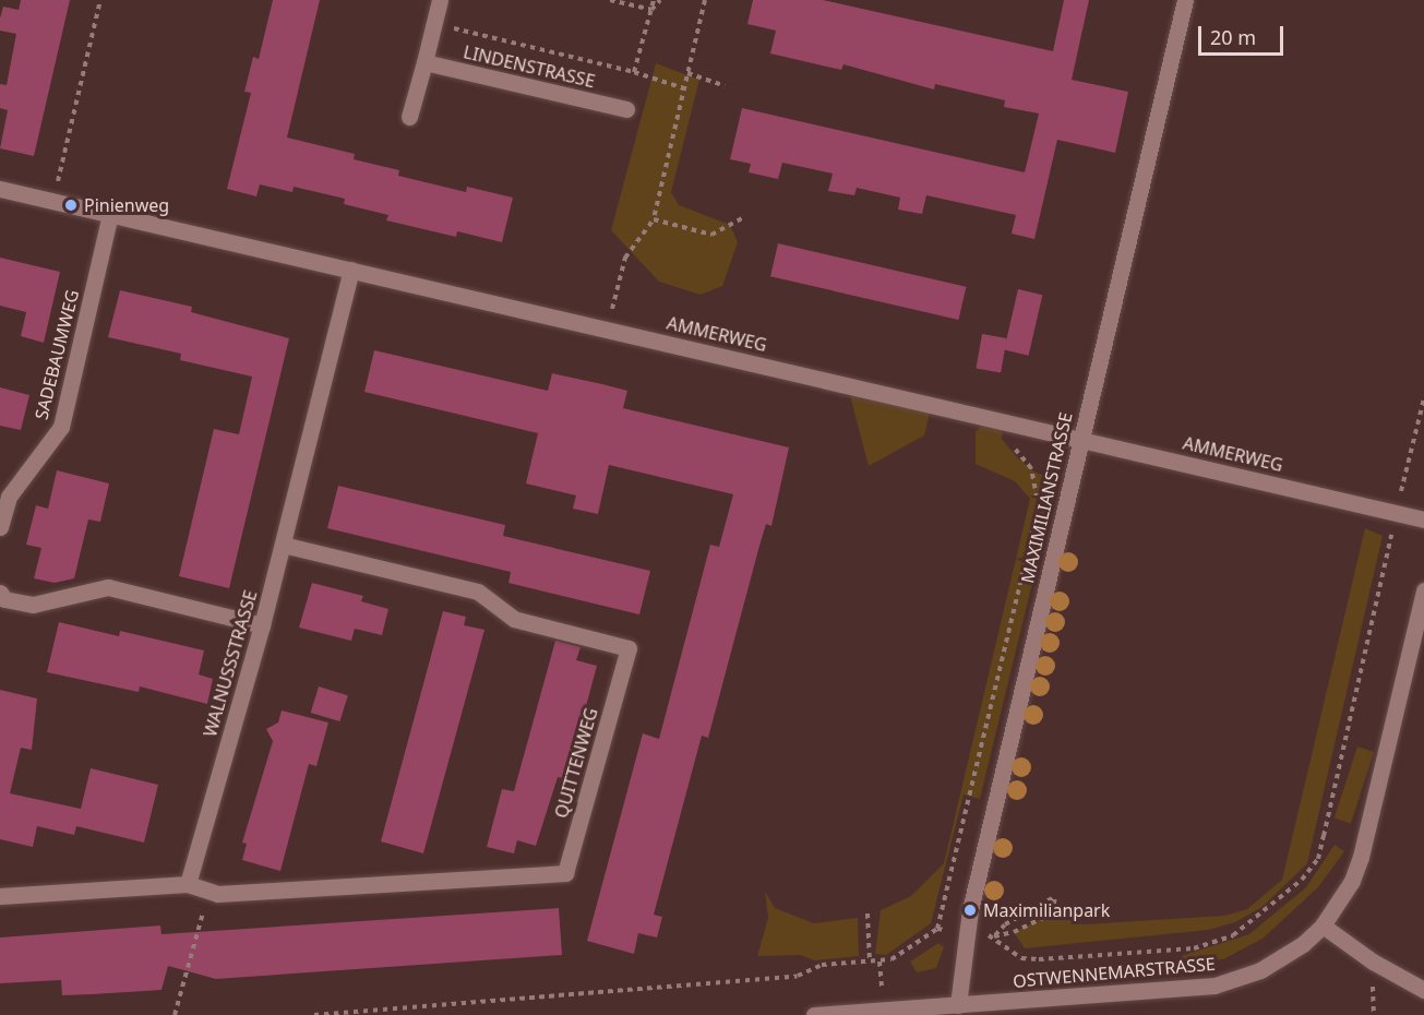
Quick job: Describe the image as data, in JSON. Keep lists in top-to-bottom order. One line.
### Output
{"streets":{"street":["LINDENSTRASSE","AMMERWEG","SADEBAUMWEG","MAXIMILIANSTRASSE","WALNUSSSTRASSE","QUITTENWEG","OSTWENNEMARSTRASSE"]},"crossings":[["AMMERWEG","SADEBAUMWEG"],["AMMERWEG","MAXIMILIANSTRASSE"],["AMMERWEG","WALNUSSSTRASSE"],["MAXIMILIANSTRASSE","OSTWENNEMARSTRASSE"],["WALNUSSSTRASSE","QUITTENWEG"]],"places":["Pinienweg","Maximilianpark"],"scale_bar":"20 m"}
